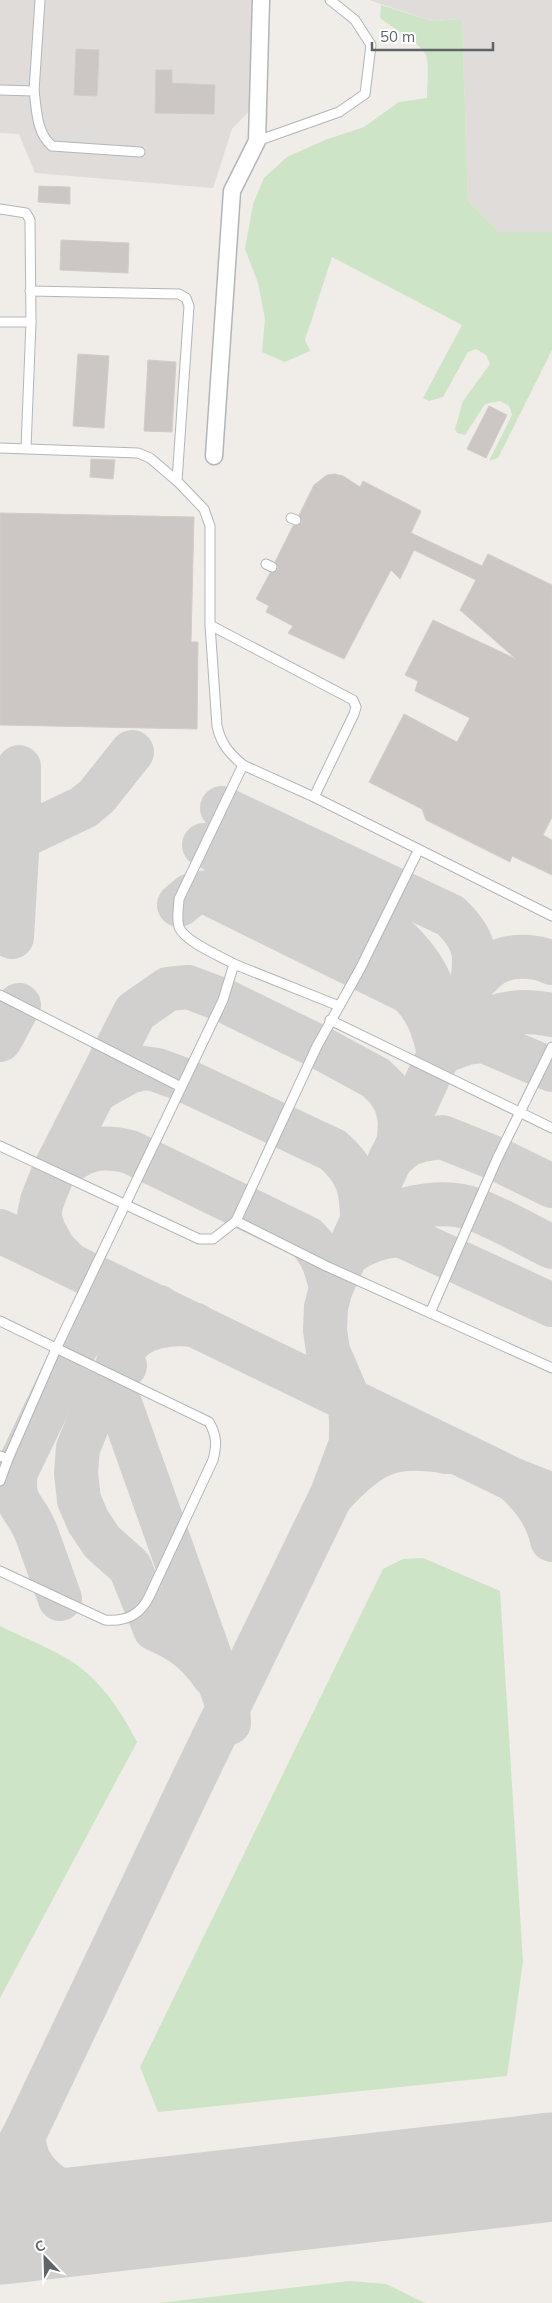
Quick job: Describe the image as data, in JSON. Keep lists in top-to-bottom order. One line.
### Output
{"scale_bar":"50 m","north":"top left"}
